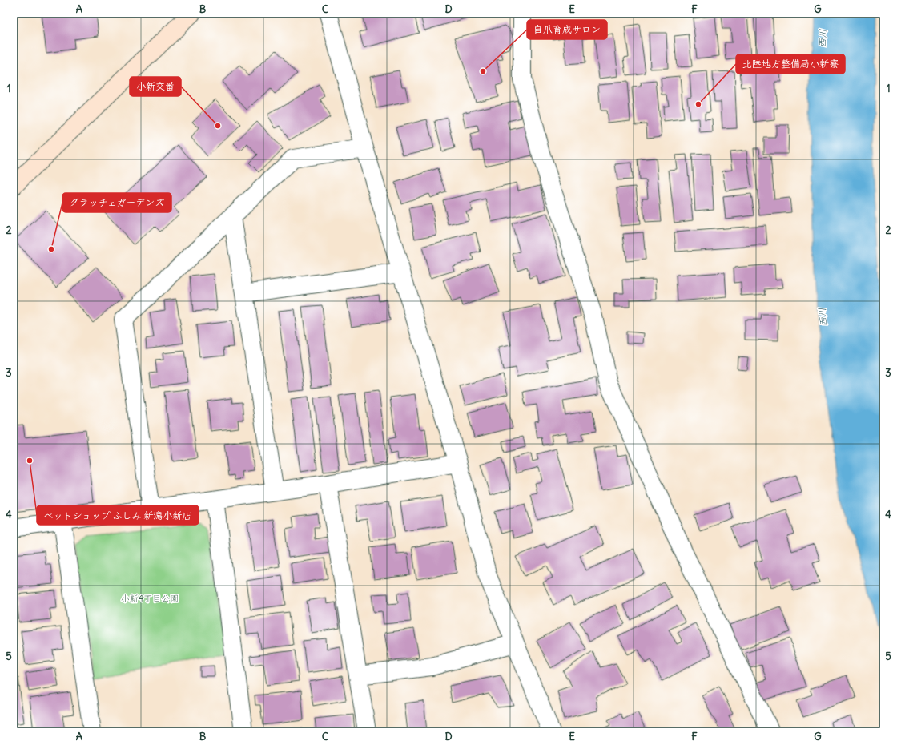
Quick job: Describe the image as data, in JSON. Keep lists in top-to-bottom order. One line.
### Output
{"water":["西川"],"parks":["小新4丁目公園"],"places":["自爪育成サロン","北陸地方整備局小新寮","小新交番","グラッチェガーデンズ","ペットショップ ふしみ 新潟小新店"],"grid":{"columns":["A","B","C","D","E","F","G"],"rows":["1","2","3","4","5"]}}
